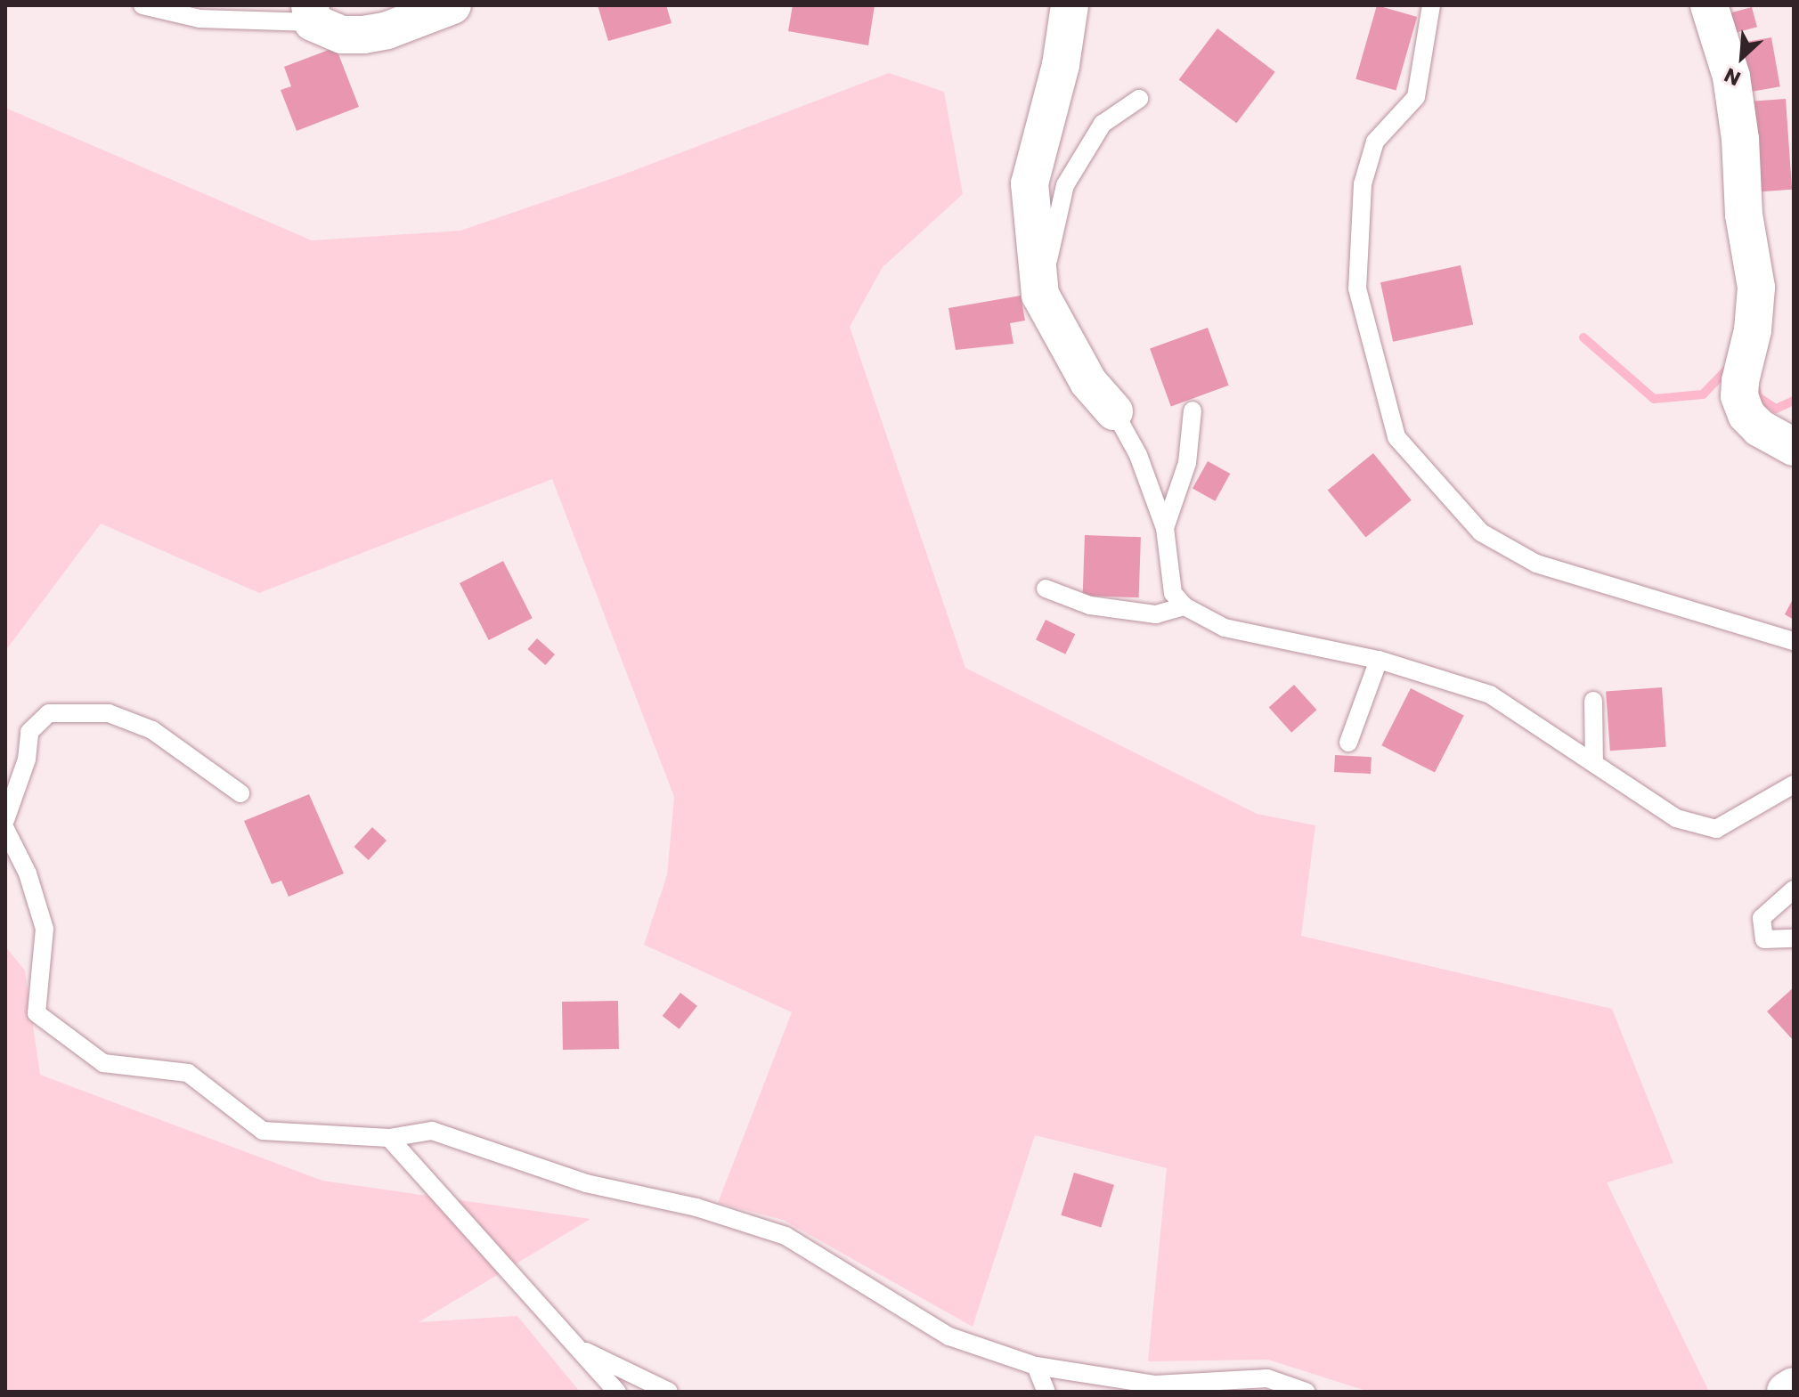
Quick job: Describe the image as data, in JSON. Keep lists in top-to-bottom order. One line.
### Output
{"north":"bottom left"}
